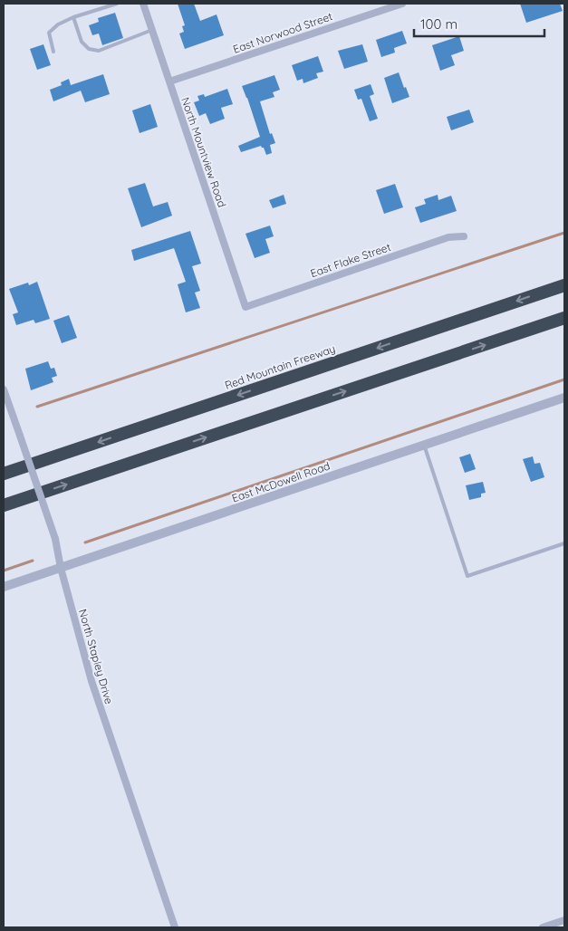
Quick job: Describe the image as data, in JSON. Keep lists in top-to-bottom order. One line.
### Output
{"streets":{"highway":["Red Mountain Freeway"],"street":["East Norwood Street","North Mountview Road","East Flake Street","East McDowell Road","North Stapley Drive"]},"crossings":[["East Norwood Street","North Mountview Road"],["North Mountview Road","East Flake Street"],["East McDowell Road","North Stapley Drive"]],"scale_bar":"100 m"}
